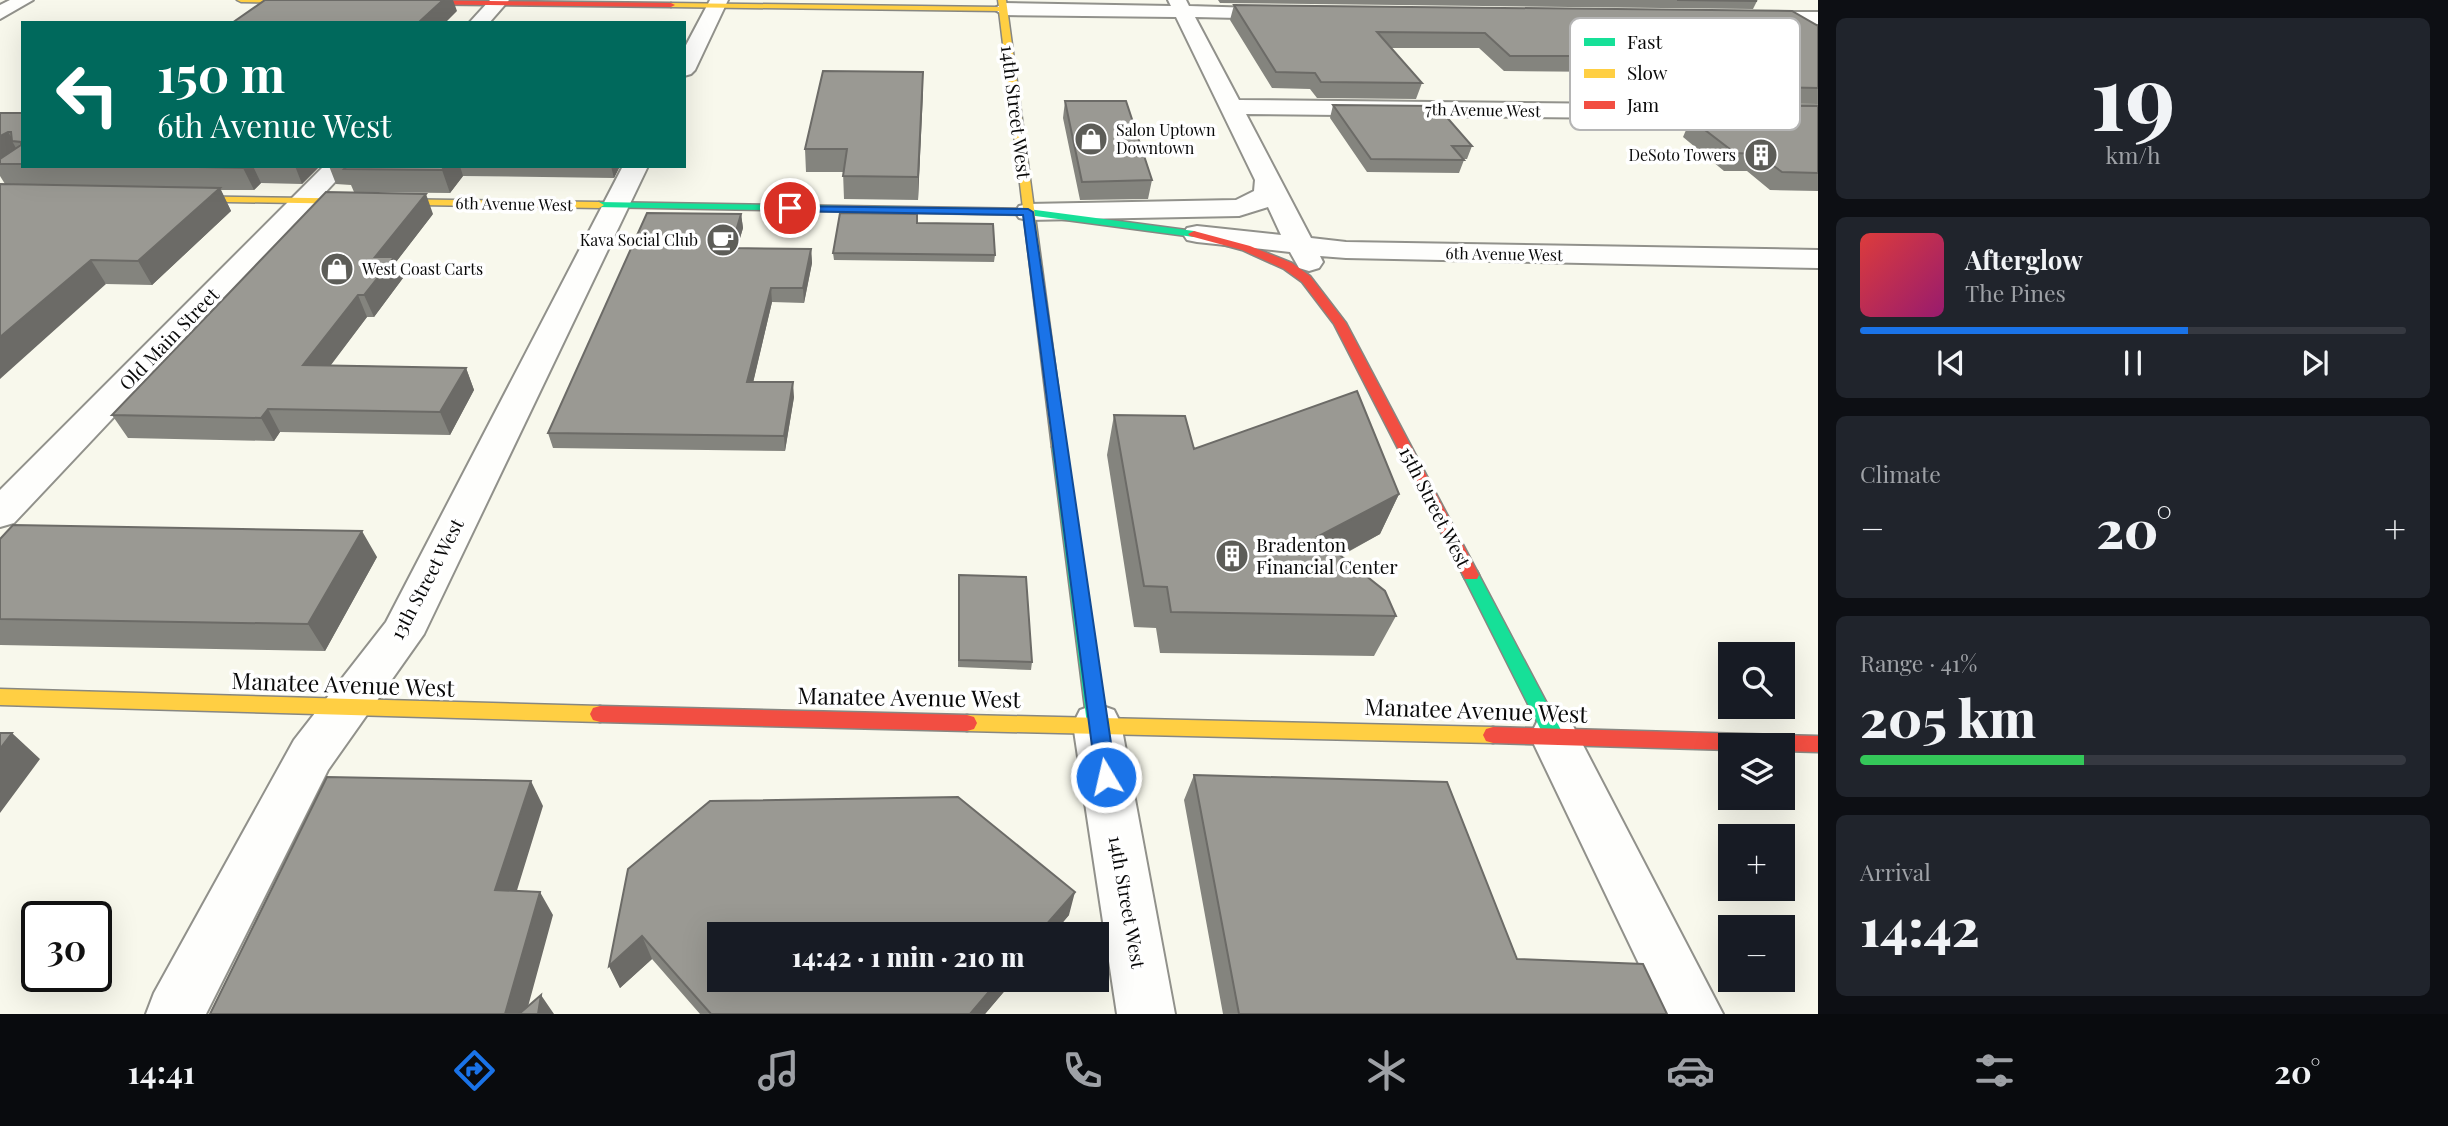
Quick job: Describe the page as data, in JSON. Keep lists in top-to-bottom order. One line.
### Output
{"streets":{"main road":["14th Street West","6th Avenue West","15th Street West","Manatee Avenue West"],"street":["7th Avenue West","Old Main Street","13th Street West"]},"crossings":[["7th Avenue West","15th Street West"],["14th Street West","6th Avenue West"],["14th Street West","Manatee Avenue West"],["6th Avenue West","Old Main Street"],["6th Avenue West","15th Street West"],["6th Avenue West","13th Street West"],["15th Street West","Manatee Avenue West"],["13th Street West","Manatee Avenue West"]],"places":{"shop":["Salon Uptown Downtown","West Coast Carts"],"building":["DeSoto Towers","Bradenton Financial Center"],"cafe":["Kava Social Club"]},"legend":["Fast","Slow","Jam"],"page":{"tile":[["19","km/h"],"Climate",["Range · 41%","205 km"],["Arrival","14:42"]],"turn":["150 m","6th Avenue West"],"song":["Afterglow","The Pines"],"heat":["−","20°","+"],"map_buttons":["+","−"],"limit":"30","trip":"14:42 · 1 min · 210 m","tabs":["14:41","20°"]}}
